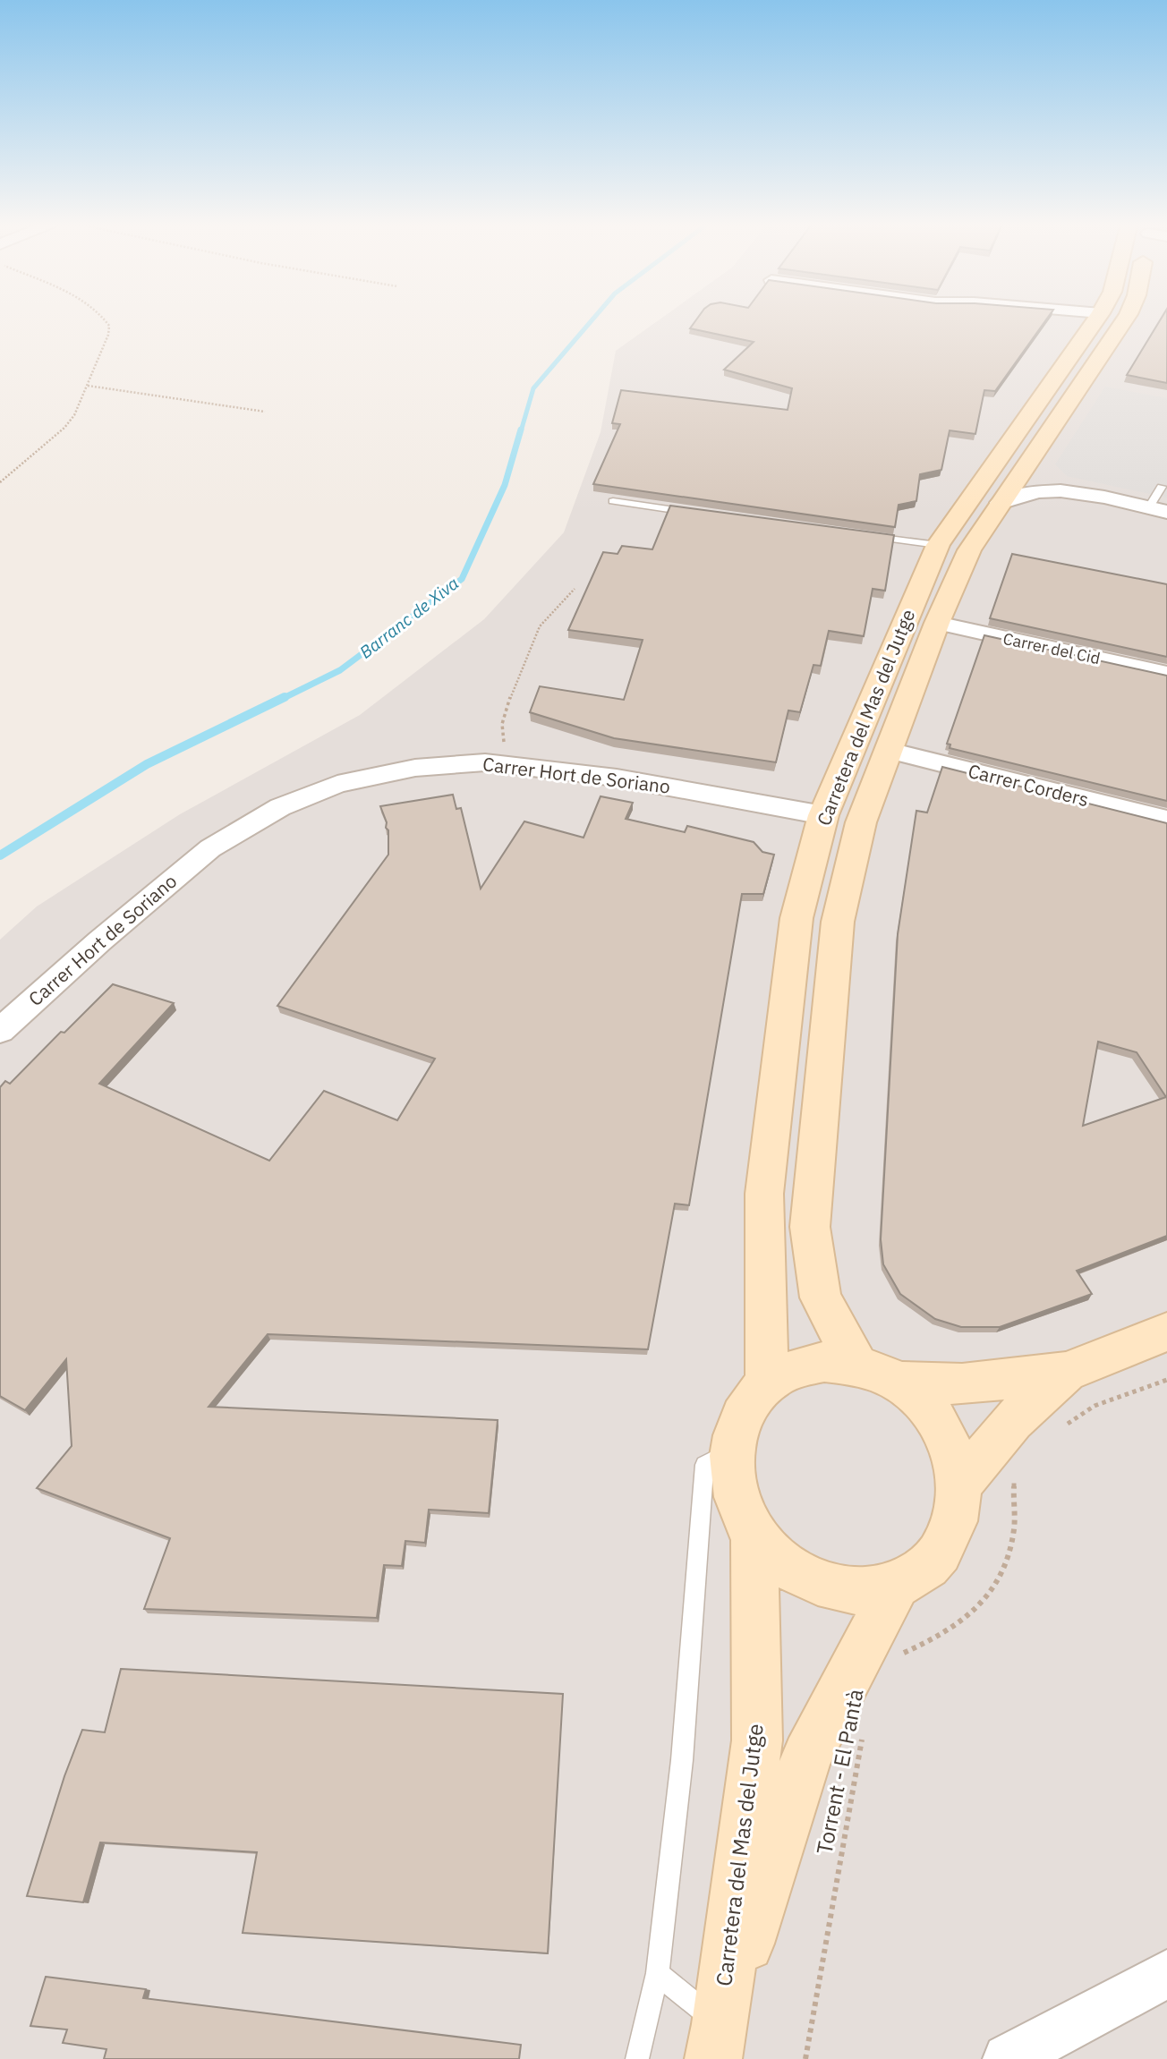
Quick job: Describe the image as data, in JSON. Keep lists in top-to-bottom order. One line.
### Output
{"streets":{"street":["Carrer del Cid","Carretera del Mas del Jutge","Carrer Hort de Soriano","Carrer Corders"],"path":["Torrent - El Pantà"]},"crossings":[["Carrer del Cid","Carretera del Mas del Jutge"],["Carretera del Mas del Jutge","Carrer Hort de Soriano"],["Carretera del Mas del Jutge","Carrer Corders"]],"water":["Barranc de Xiva"]}
